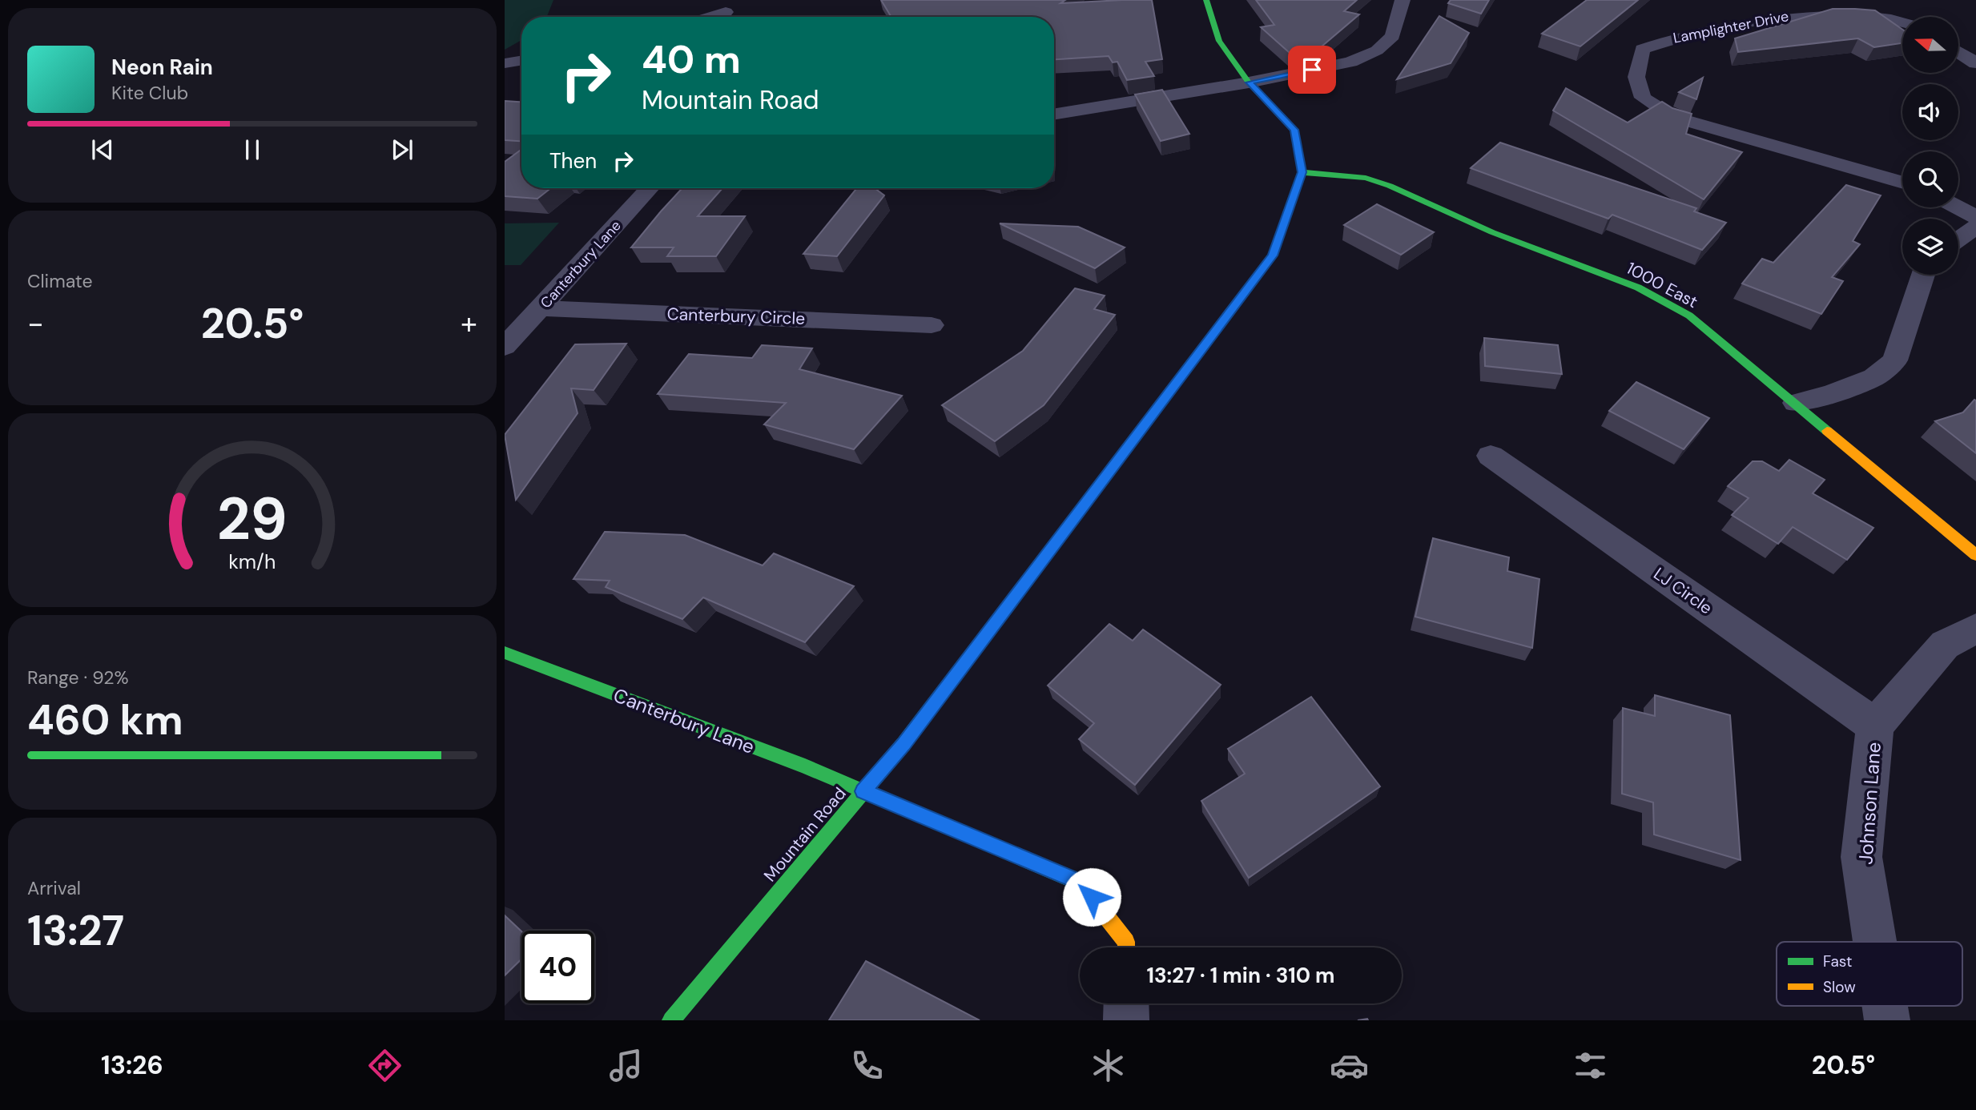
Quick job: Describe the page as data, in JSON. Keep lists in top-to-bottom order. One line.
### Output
{"streets":{"street":["Lamplighter Drive","Canterbury Lane","1000 East","Canterbury Circle","LJ Circle","Johnson Lane","Mountain Road"]},"crossings":[["Canterbury Lane","Canterbury Circle"],["Canterbury Lane","Mountain Road"],["1000 East","Mountain Road"],["LJ Circle","Johnson Lane"]],"legend":["Fast","Slow"],"north":"left","page":{"turn":["40 m","Mountain Road"],"song":["Neon Rain","Kite Club"],"then":"Then","tile":["Climate",["Range · 92%","460 km"],["Arrival","13:27"]],"heat":["−","20.5°","+"],"limit":"40","trip":"13:27 · 1 min · 310 m","tabs":["13:26","20.5°"],"gauge":["29","km/h"]}}
